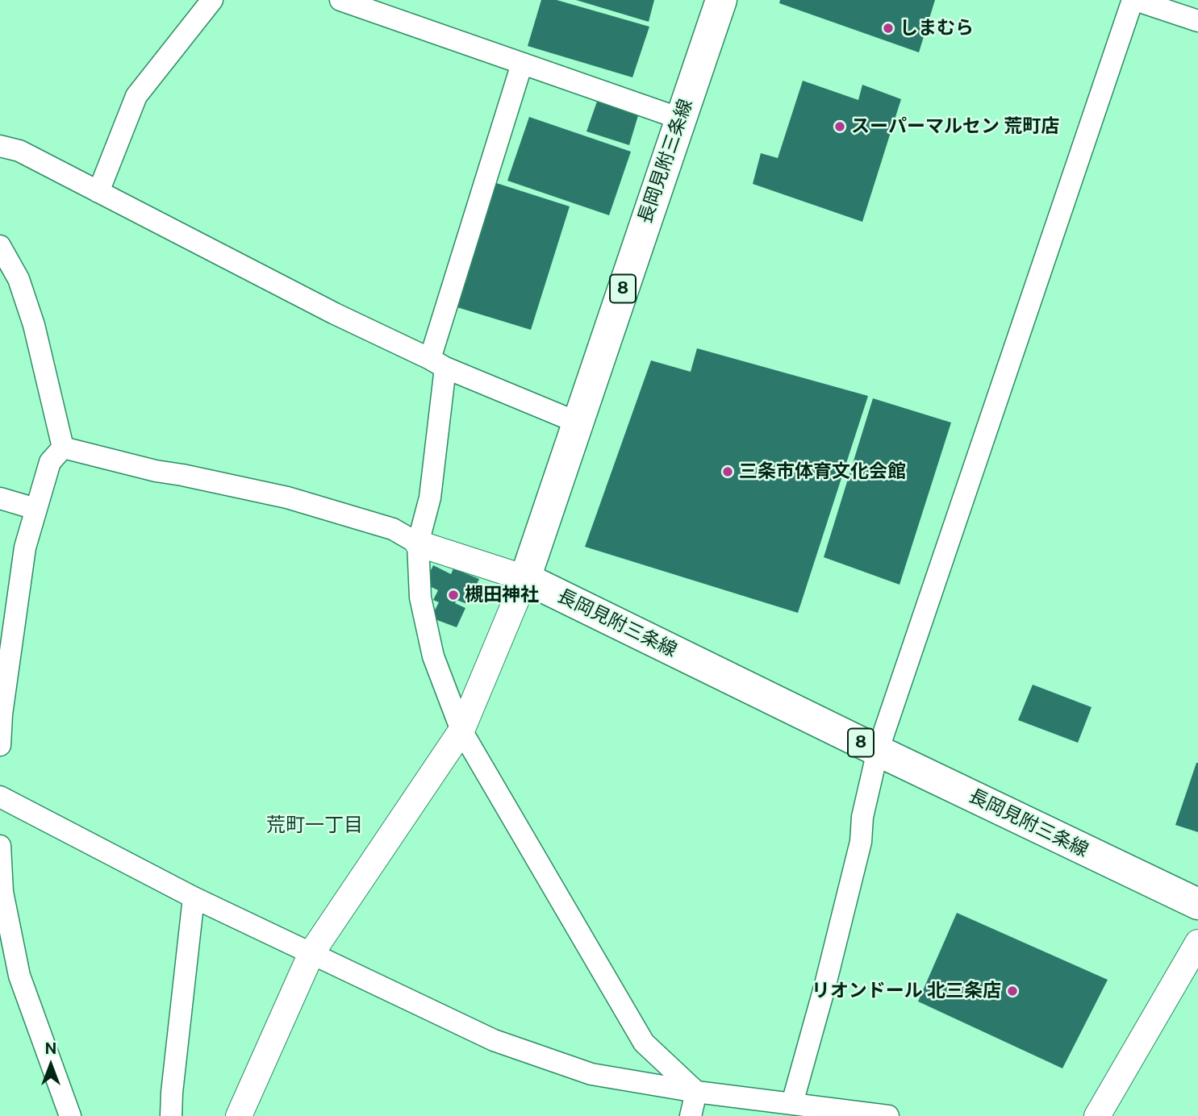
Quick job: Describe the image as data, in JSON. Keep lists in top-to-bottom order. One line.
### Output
{"streets":{"main road":["長岡見附三条線","8"]},"districts":["荒町一丁目"],"places":["しまむら","スーパーマルセン 荒町店","三条市体育文化会館","槻田神社","リオンドール 北三条店"],"north":"top"}
